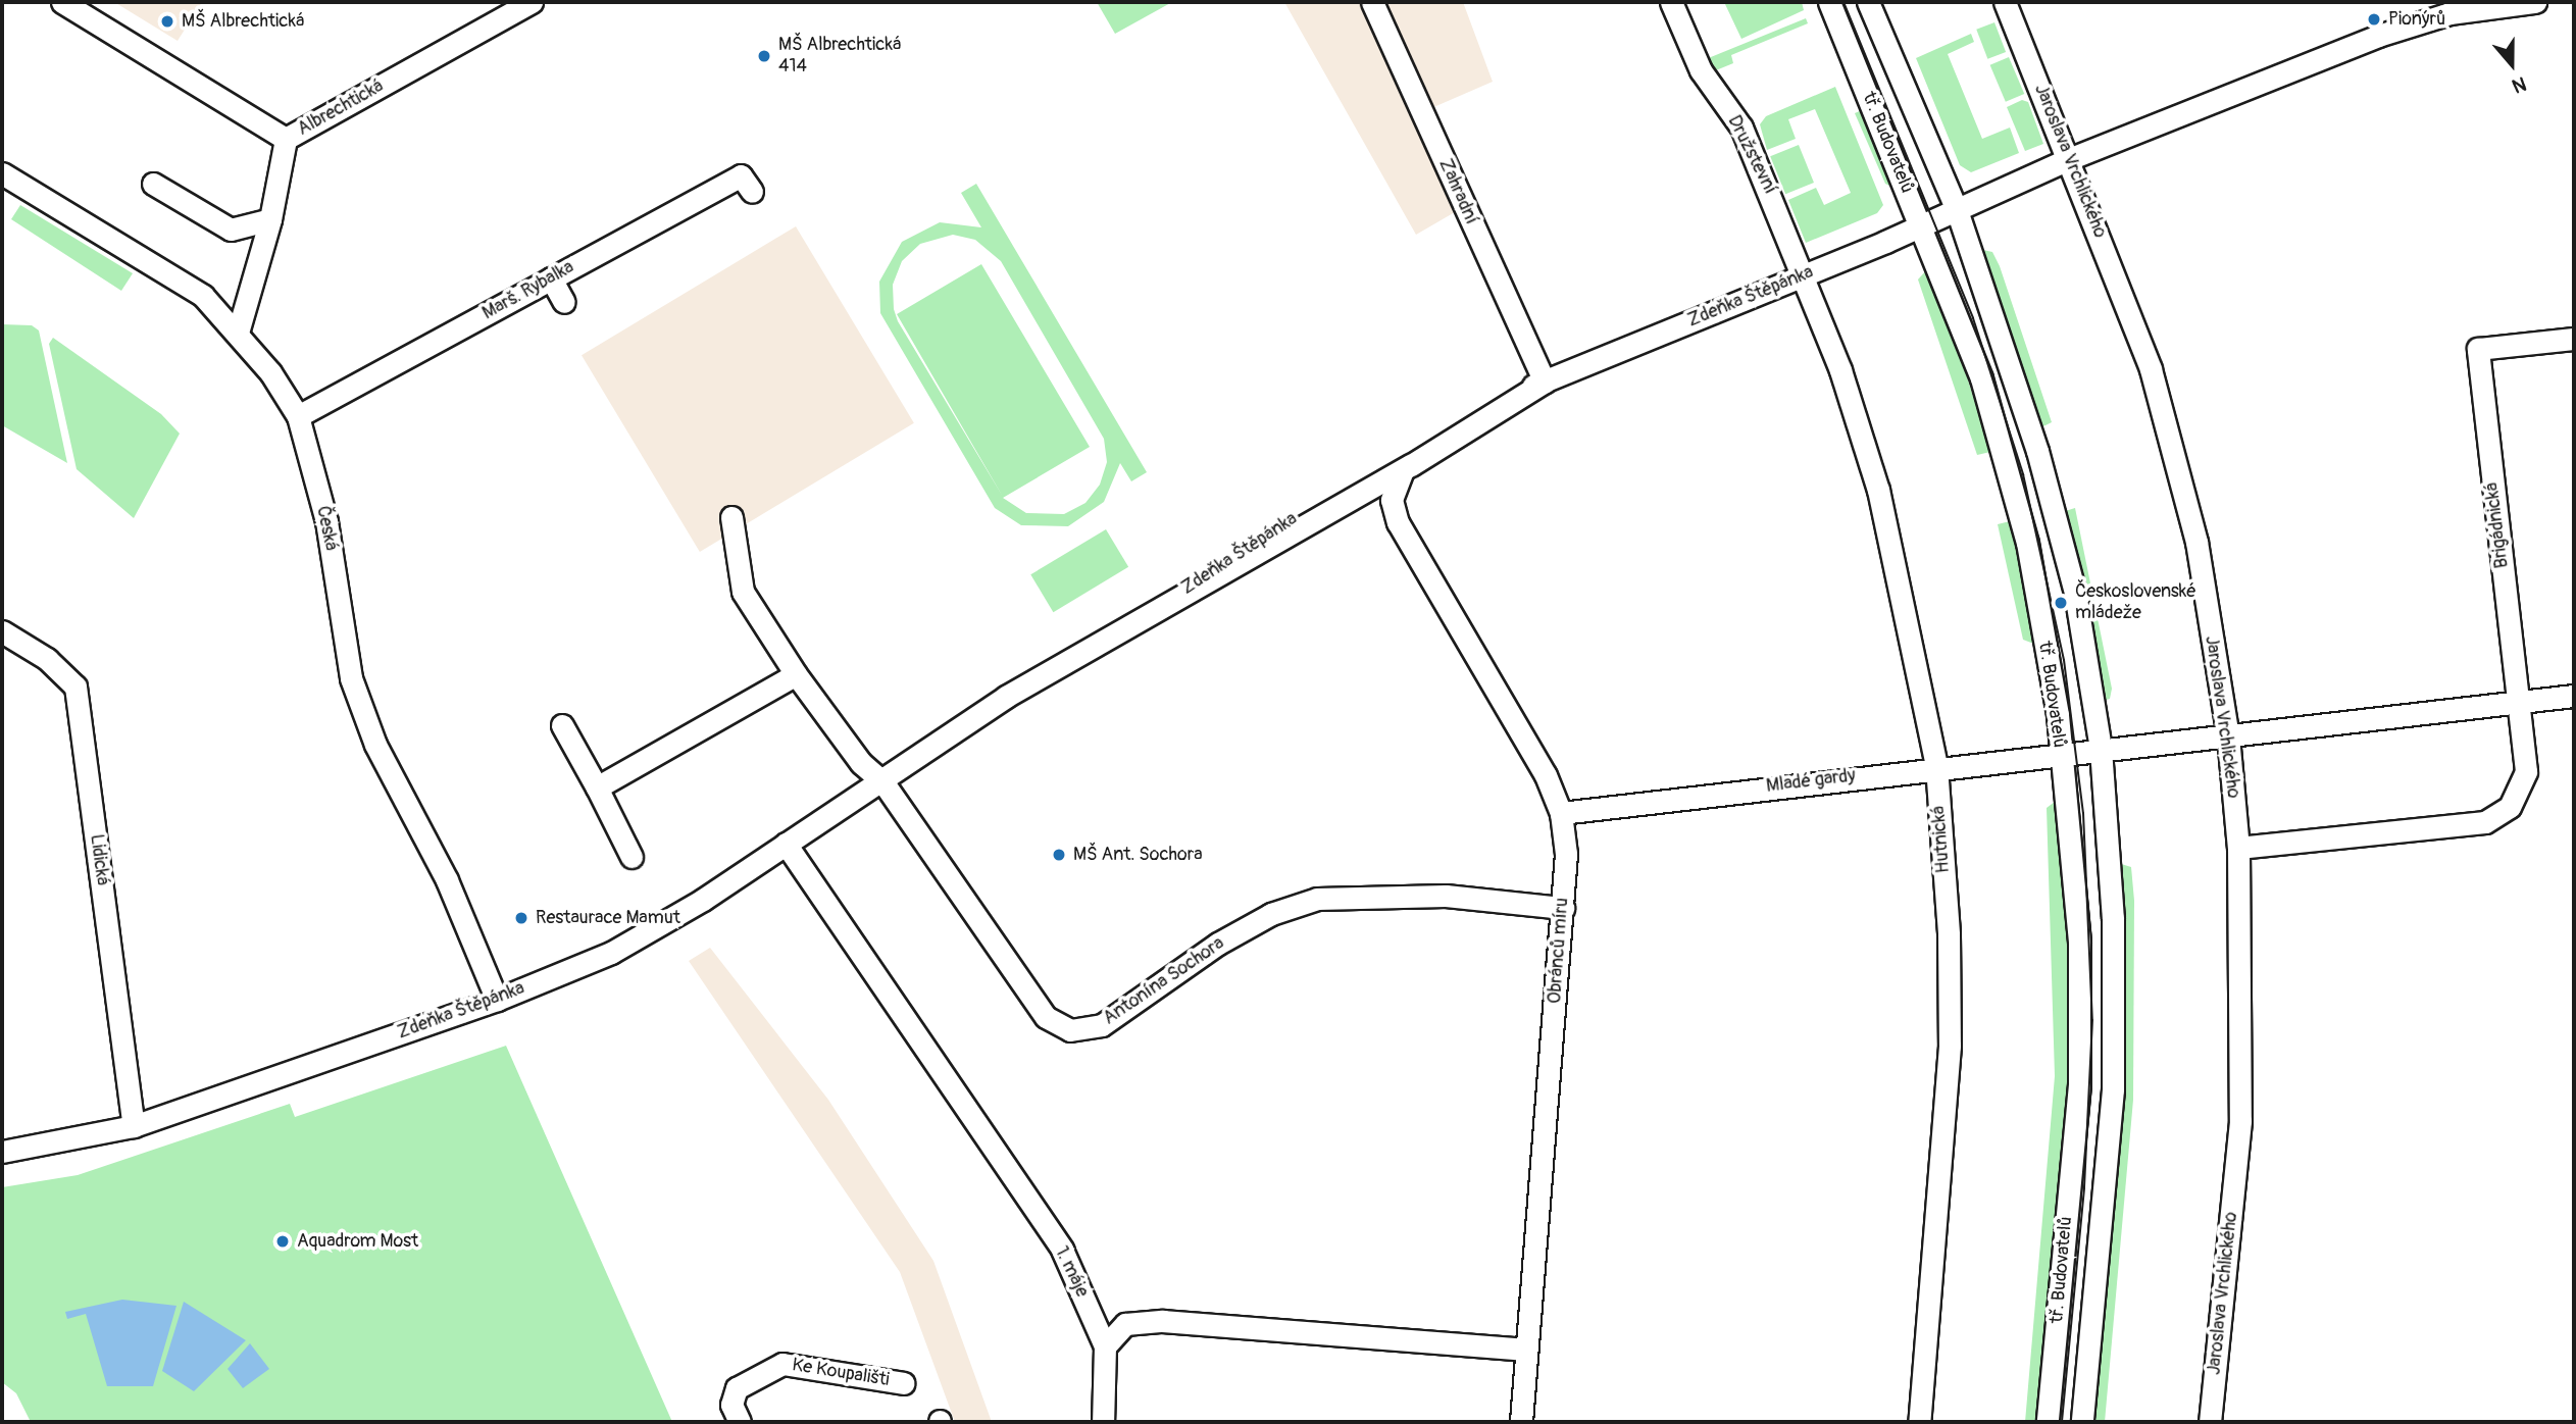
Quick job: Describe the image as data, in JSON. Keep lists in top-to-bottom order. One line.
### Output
{"streets":{"street":["Albrechtická","tř. Budovatelů","Družstevní","Jaroslava Vrchlického","Zahradní","Marš. Rybalka","Zdeňka Štěpánka","Brigádnická","Česká","Mladé gardy","Hutnická","Lidická","Obránců míru","Antonína Sochora","1. máje","Ke Koupališti"]},"crossings":[["tř. Budovatelů","Zdeňka Štěpánka"],["tř. Budovatelů","Mladé gardy"],["Družstevní","Zdeňka Štěpánka"],["Družstevní","Hutnická"],["Jaroslava Vrchlického","Brigádnická"],["Zahradní","Zdeňka Štěpánka"],["Marš. Rybalka","Česká"],["Zdeňka Štěpánka","Česká"],["Zdeňka Štěpánka","Hutnická"],["Zdeňka Štěpánka","Lidická"],["Zdeňka Štěpánka","Obránců míru"],["Zdeňka Štěpánka","Antonína Sochora"],["Zdeňka Štěpánka","1. máje"],["Mladé gardy","Hutnická"],["Mladé gardy","Obránců míru"],["Obránců míru","Antonína Sochora"]],"places":["Pionýrů","MŠ Albrechtická","MŠ Albrechtická 414","Československé mládeže","MŠ Ant. Sochora","Restaurace Mamut","Aquadrom Most"],"north":"bottom"}
